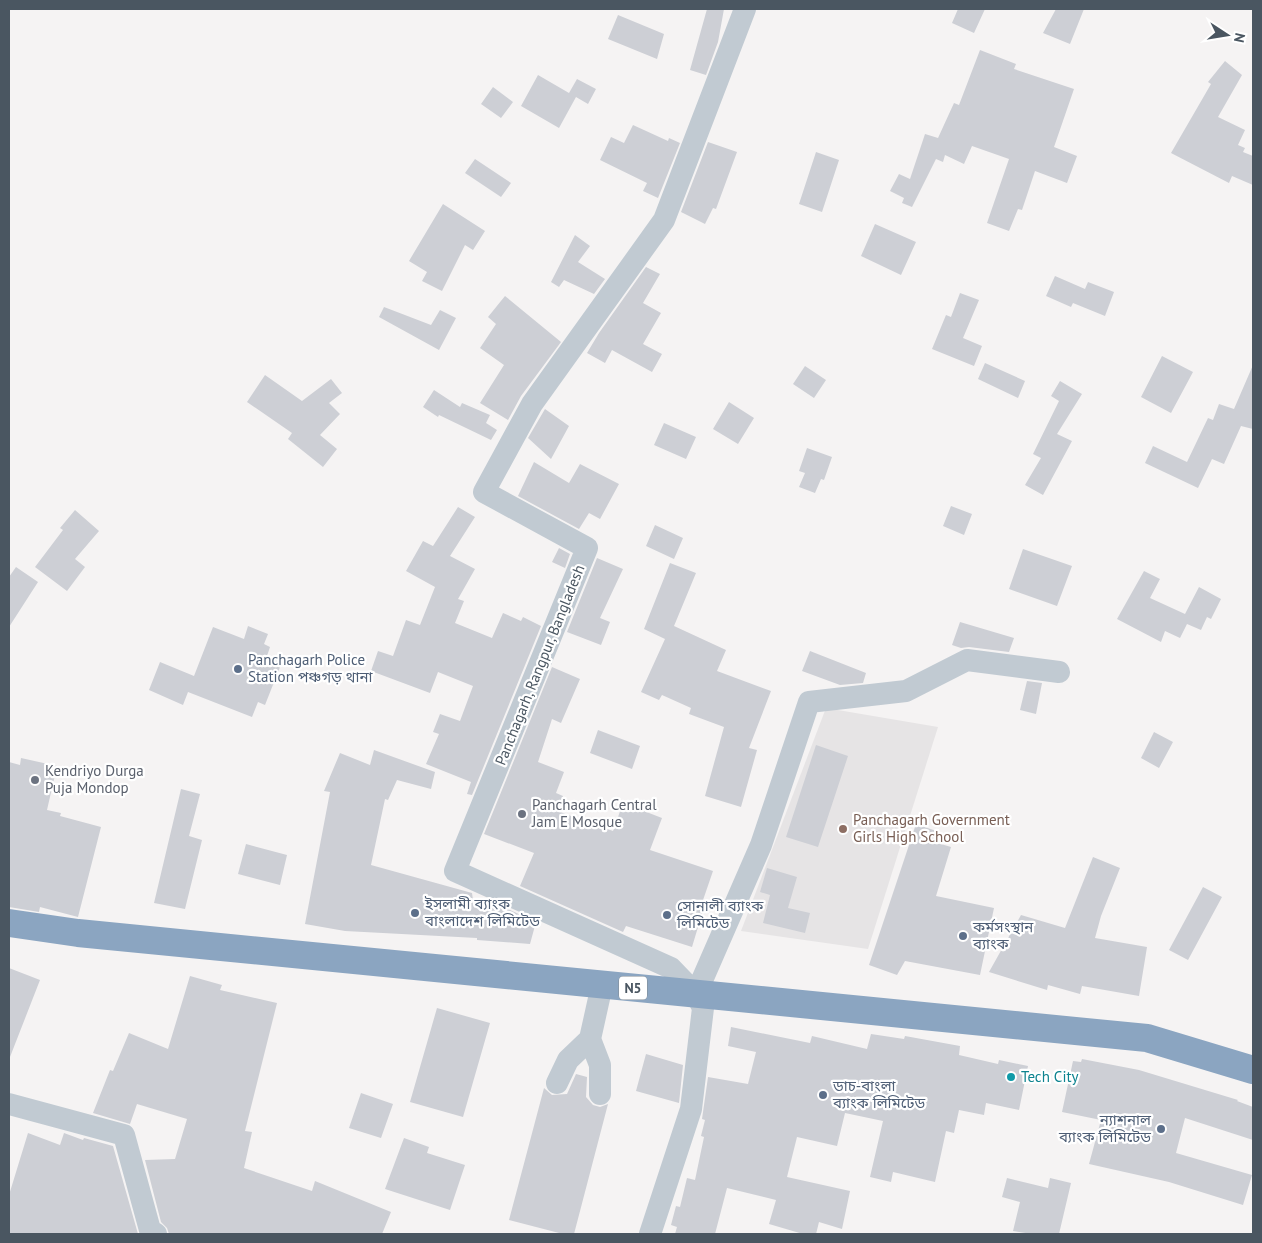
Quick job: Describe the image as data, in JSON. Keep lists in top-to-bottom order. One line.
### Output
{"streets":{"highway":["N5"],"street":["Panchagarh, Rangpur, Bangladesh"]},"crossings":[["Panchagarh, Rangpur, Bangladesh","N5"]],"places":["Panchagarh Police Station পঞ্চগড় থানা","Kendriyo Durga Puja Mondop","Panchagarh Central Jam E Mosque","Panchagarh Government Girls High School","ইসলামী ব্যাংক বাংলাদেশ লিমিটেড","সোনালী ব্যাংক লিমিটেড","কর্মসংস্থান ব্যাংক","Tech City","ডাচ-বাংলা ব্যাংক লিমিটেড","ন্যাশনাল ব্যাংক লিমিটেড"],"north":"right"}
